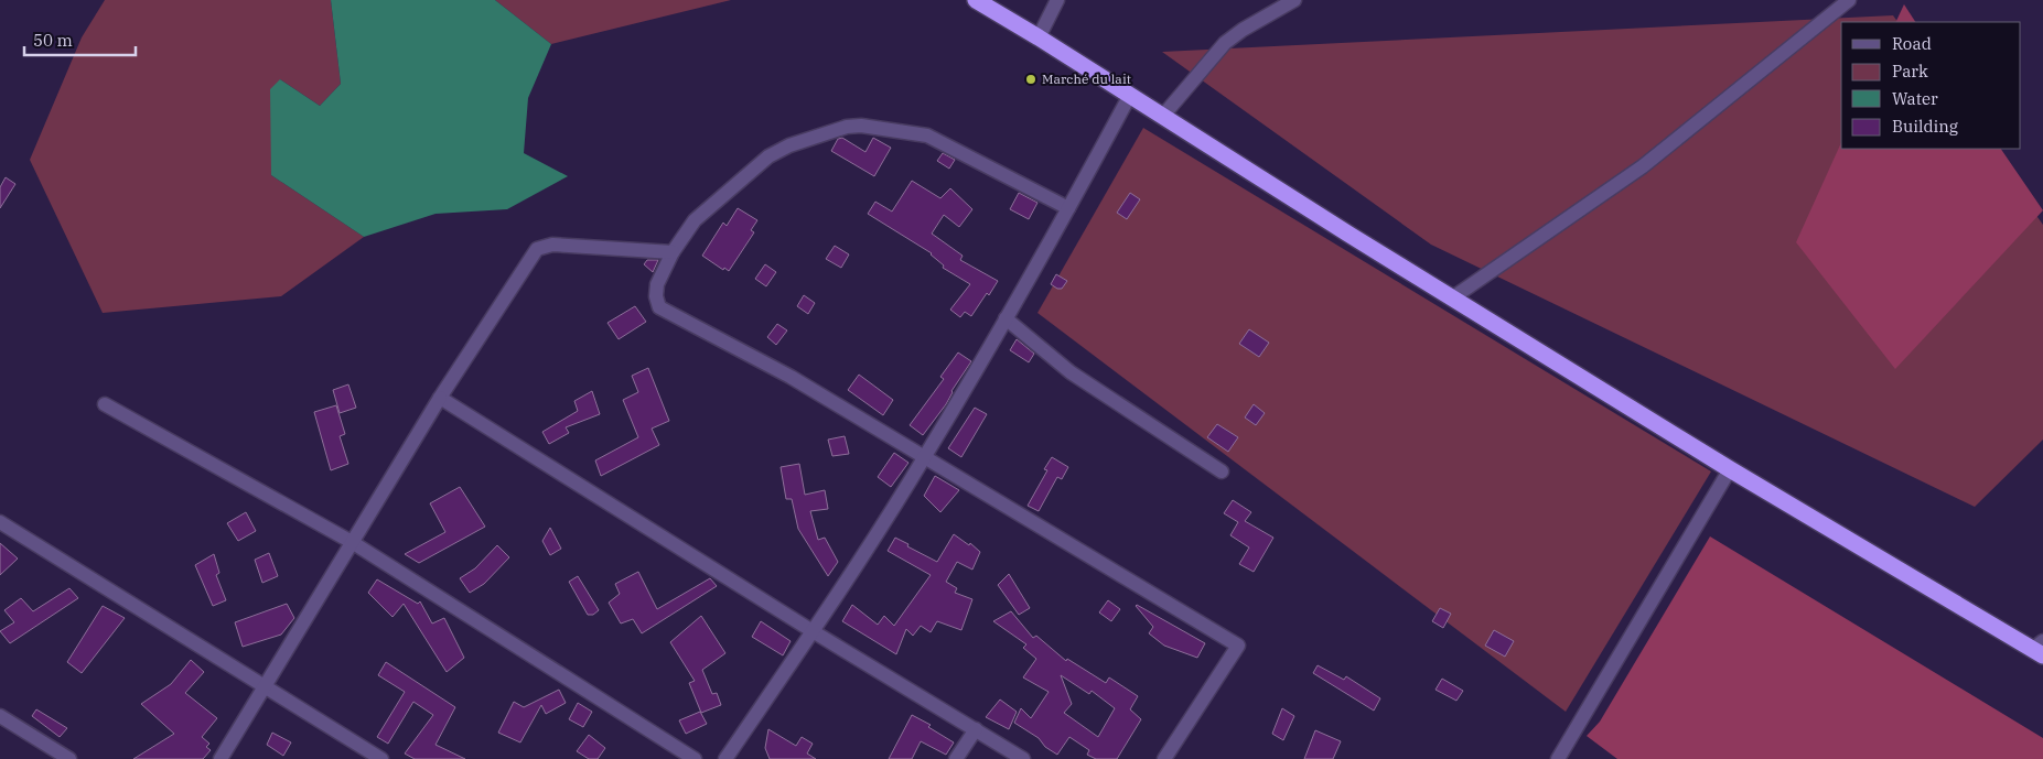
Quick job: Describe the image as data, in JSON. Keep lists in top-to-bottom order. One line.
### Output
{"places":["Marché du lait"],"legend":["Road","Park","Water","Building"],"scale_bar":"50 m"}
